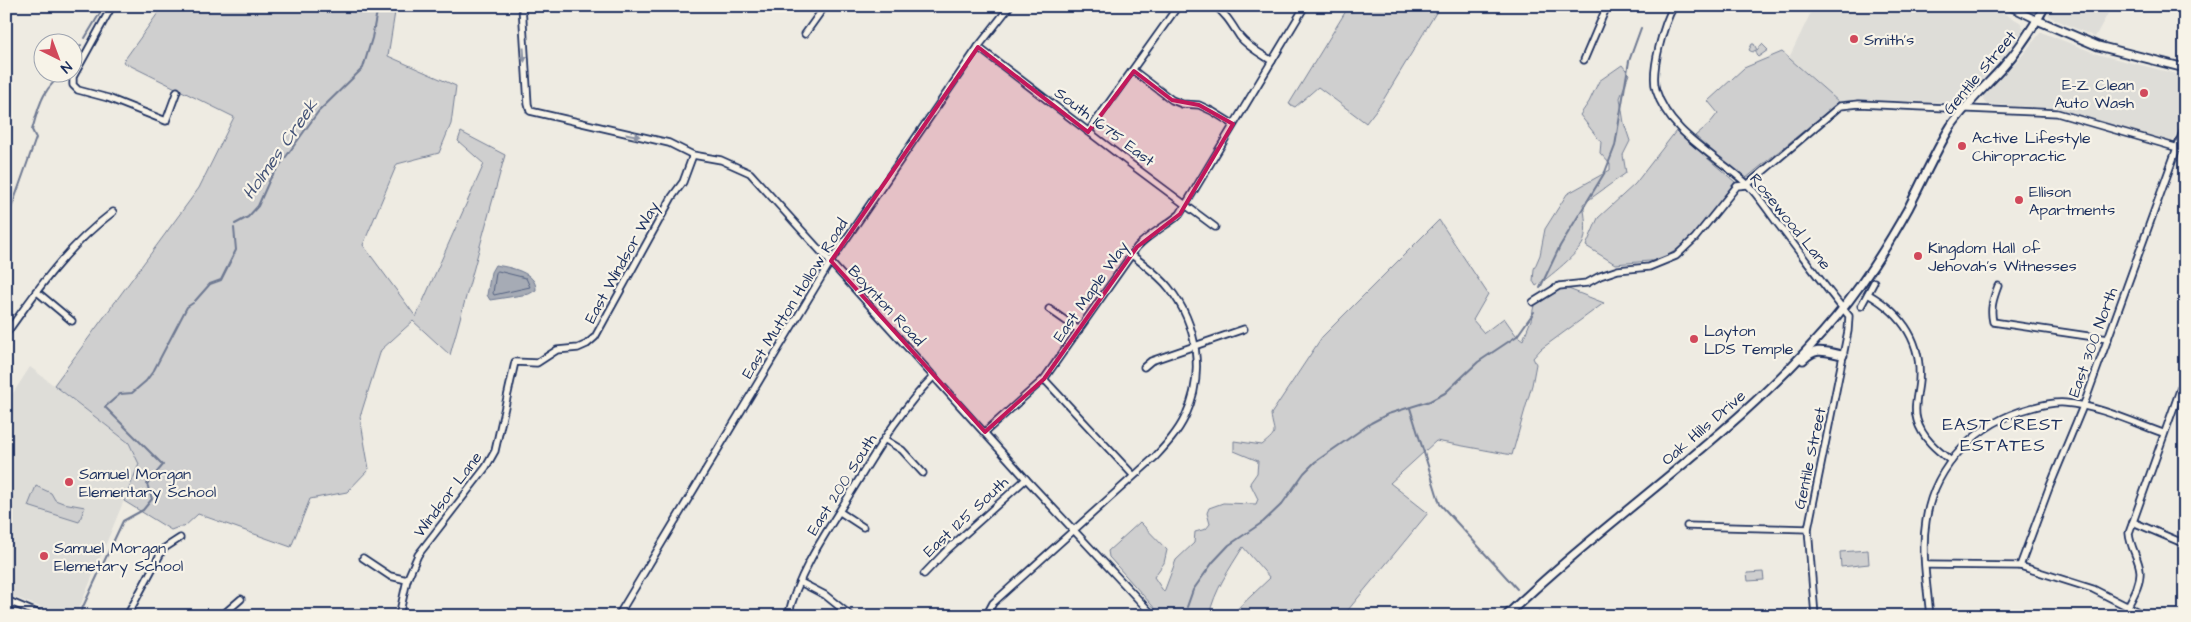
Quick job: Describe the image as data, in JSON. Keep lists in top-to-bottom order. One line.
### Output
{"streets":{"main road":["Gentile Street","Oak Hills Drive"],"street":["South 1675 East","Rosewood Lane","East Windsor Way","East Maple Way","East Mutton Hollow Road","Boynton Road","East 300 North","East 200 South","Windsor Lane","East 125 South"]},"crossings":[["Gentile Street","Rosewood Lane"],["Gentile Street","Oak Hills Drive"],["South 1675 East","East Maple Way"],["South 1675 East","East Mutton Hollow Road"],["Rosewood Lane","Oak Hills Drive"],["East Windsor Way","Boynton Road"],["East Windsor Way","Windsor Lane"],["East Maple Way","Boynton Road"],["East Mutton Hollow Road","Boynton Road"],["Boynton Road","East 200 South"],["Boynton Road","East 125 South"]],"districts":["EAST CREST ESTATES"],"water":["Holmes Creek"],"places":["Smith's","E-Z Clean Auto Wash","Active Lifestyle Chiropractic","Ellison Apartments","Kingdom Hall of Jehovah's Witnesses","Layton LDS Temple","Samuel Morgan Elementary School","Samuel Morgan Elemetary School"],"north":"bottom right"}
